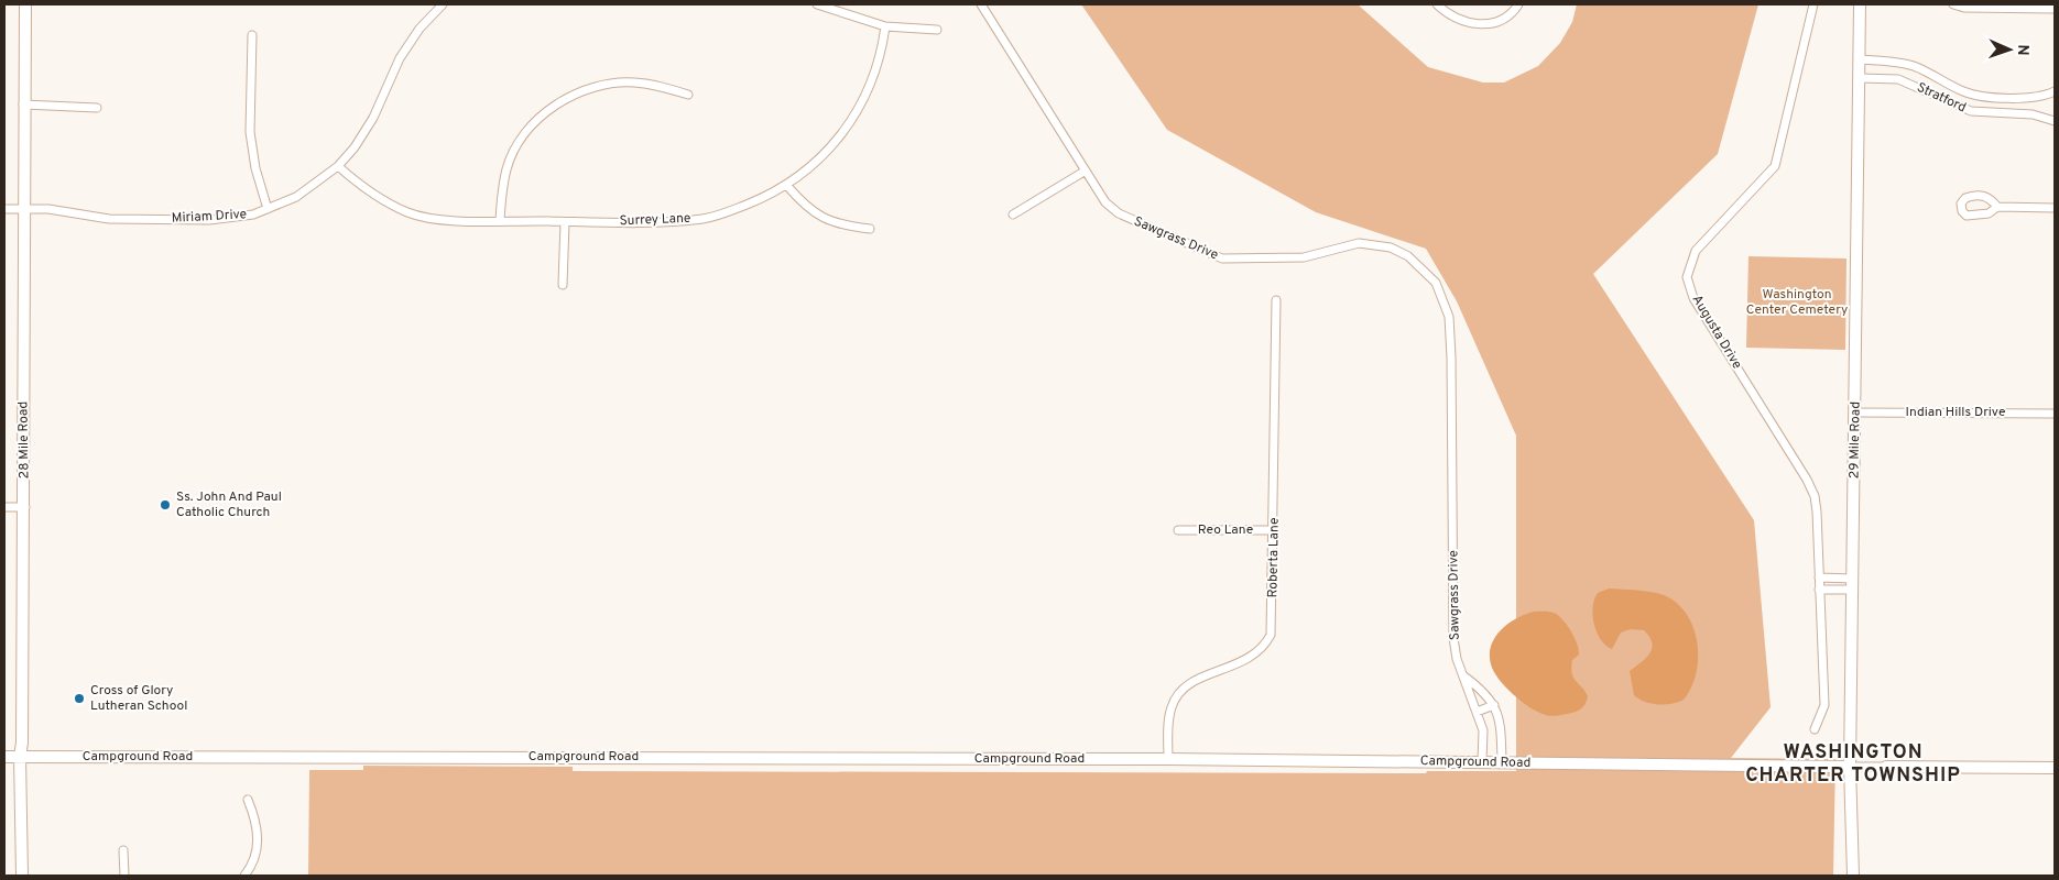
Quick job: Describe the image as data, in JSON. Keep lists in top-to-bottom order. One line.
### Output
{"streets":{"street":["Stratford","Miriam Drive","Surrey Lane","Sawgrass Drive","Augusta Drive","Indian Hills Drive","28 Mile Road","29 Mile Road","Reo Lane","Roberta Lane","Campground Road"]},"crossings":[["Stratford","29 Mile Road"],["Miriam Drive","Surrey Lane"],["Miriam Drive","28 Mile Road"],["Sawgrass Drive","Campground Road"],["Indian Hills Drive","29 Mile Road"],["28 Mile Road","Campground Road"],["29 Mile Road","Campground Road"],["Reo Lane","Roberta Lane"],["Roberta Lane","Campground Road"]],"districts":["WASHINGTON CHARTER TOWNSHIP"],"parks":["Washington Center Cemetery"],"places":["Ss. John And Paul Catholic Church","Cross of Glory Lutheran School"],"north":"right"}
